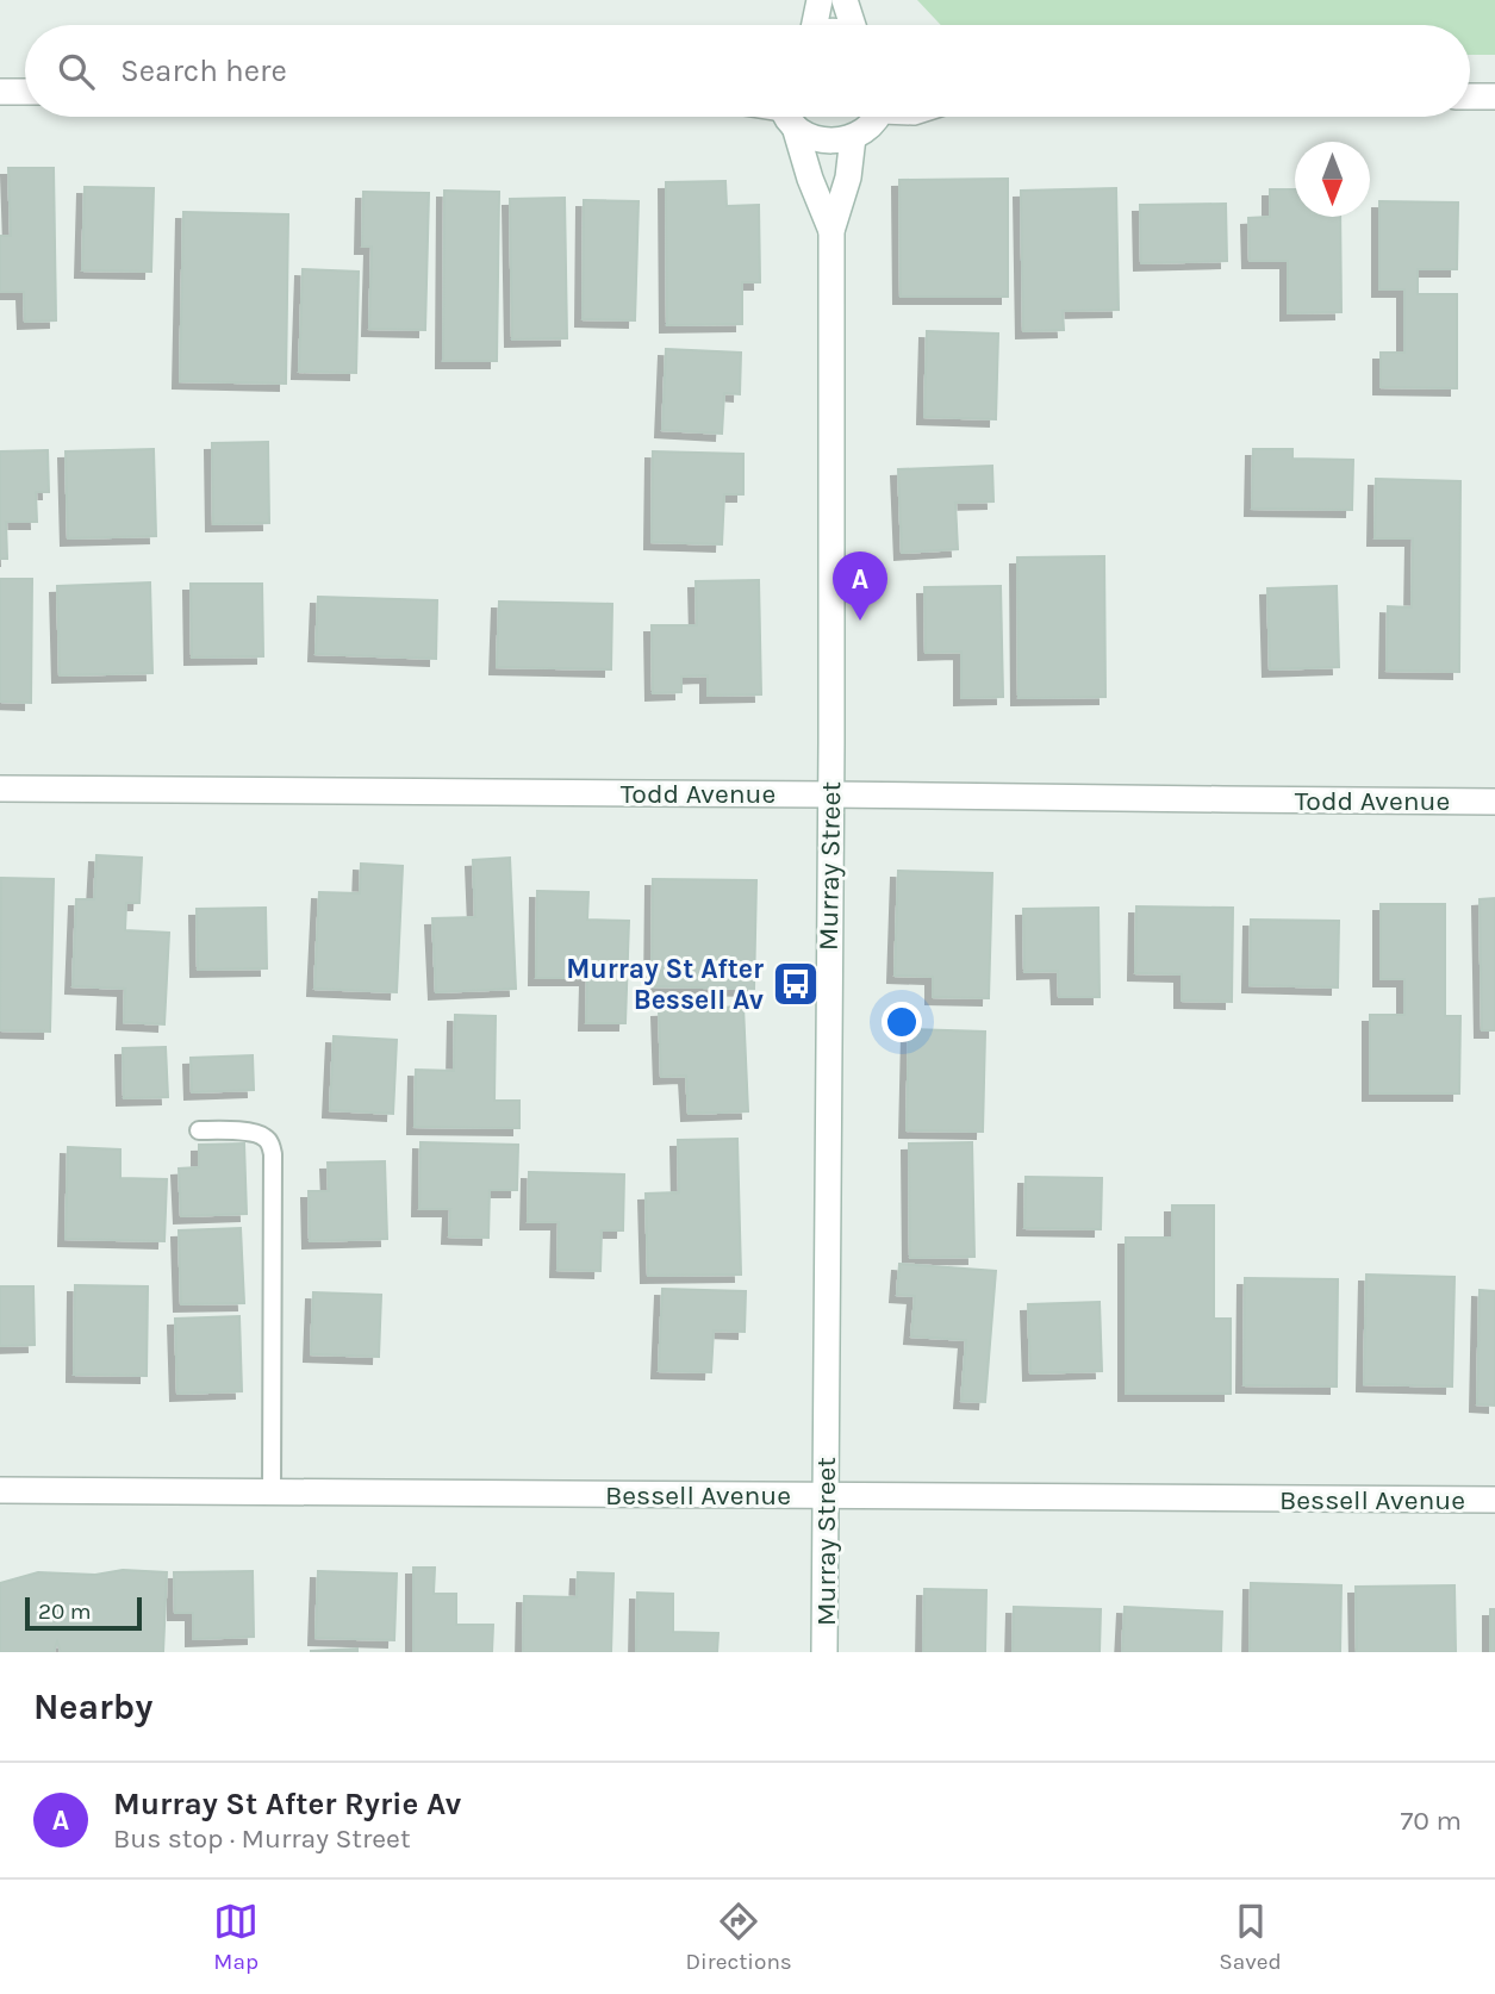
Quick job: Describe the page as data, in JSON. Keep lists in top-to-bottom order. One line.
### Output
{"streets":{"street":["Todd Avenue","Murray Street","Bessell Avenue"]},"crossings":[["Todd Avenue","Murray Street"],["Murray Street","Bessell Avenue"]],"places":{"bus stop":["Murray St After Bessell Av"]},"scale_bar":"20 m","north":"bottom","page":{"search":"Search here","pins":"A","scale":"20 m","heading":"Nearby","list":[{"mark":"A","name":"Murray St After Ryrie Av","note":"Bus stop · Murray Street","value":"70 m"}],"nav":["Map","Directions","Saved"]}}
